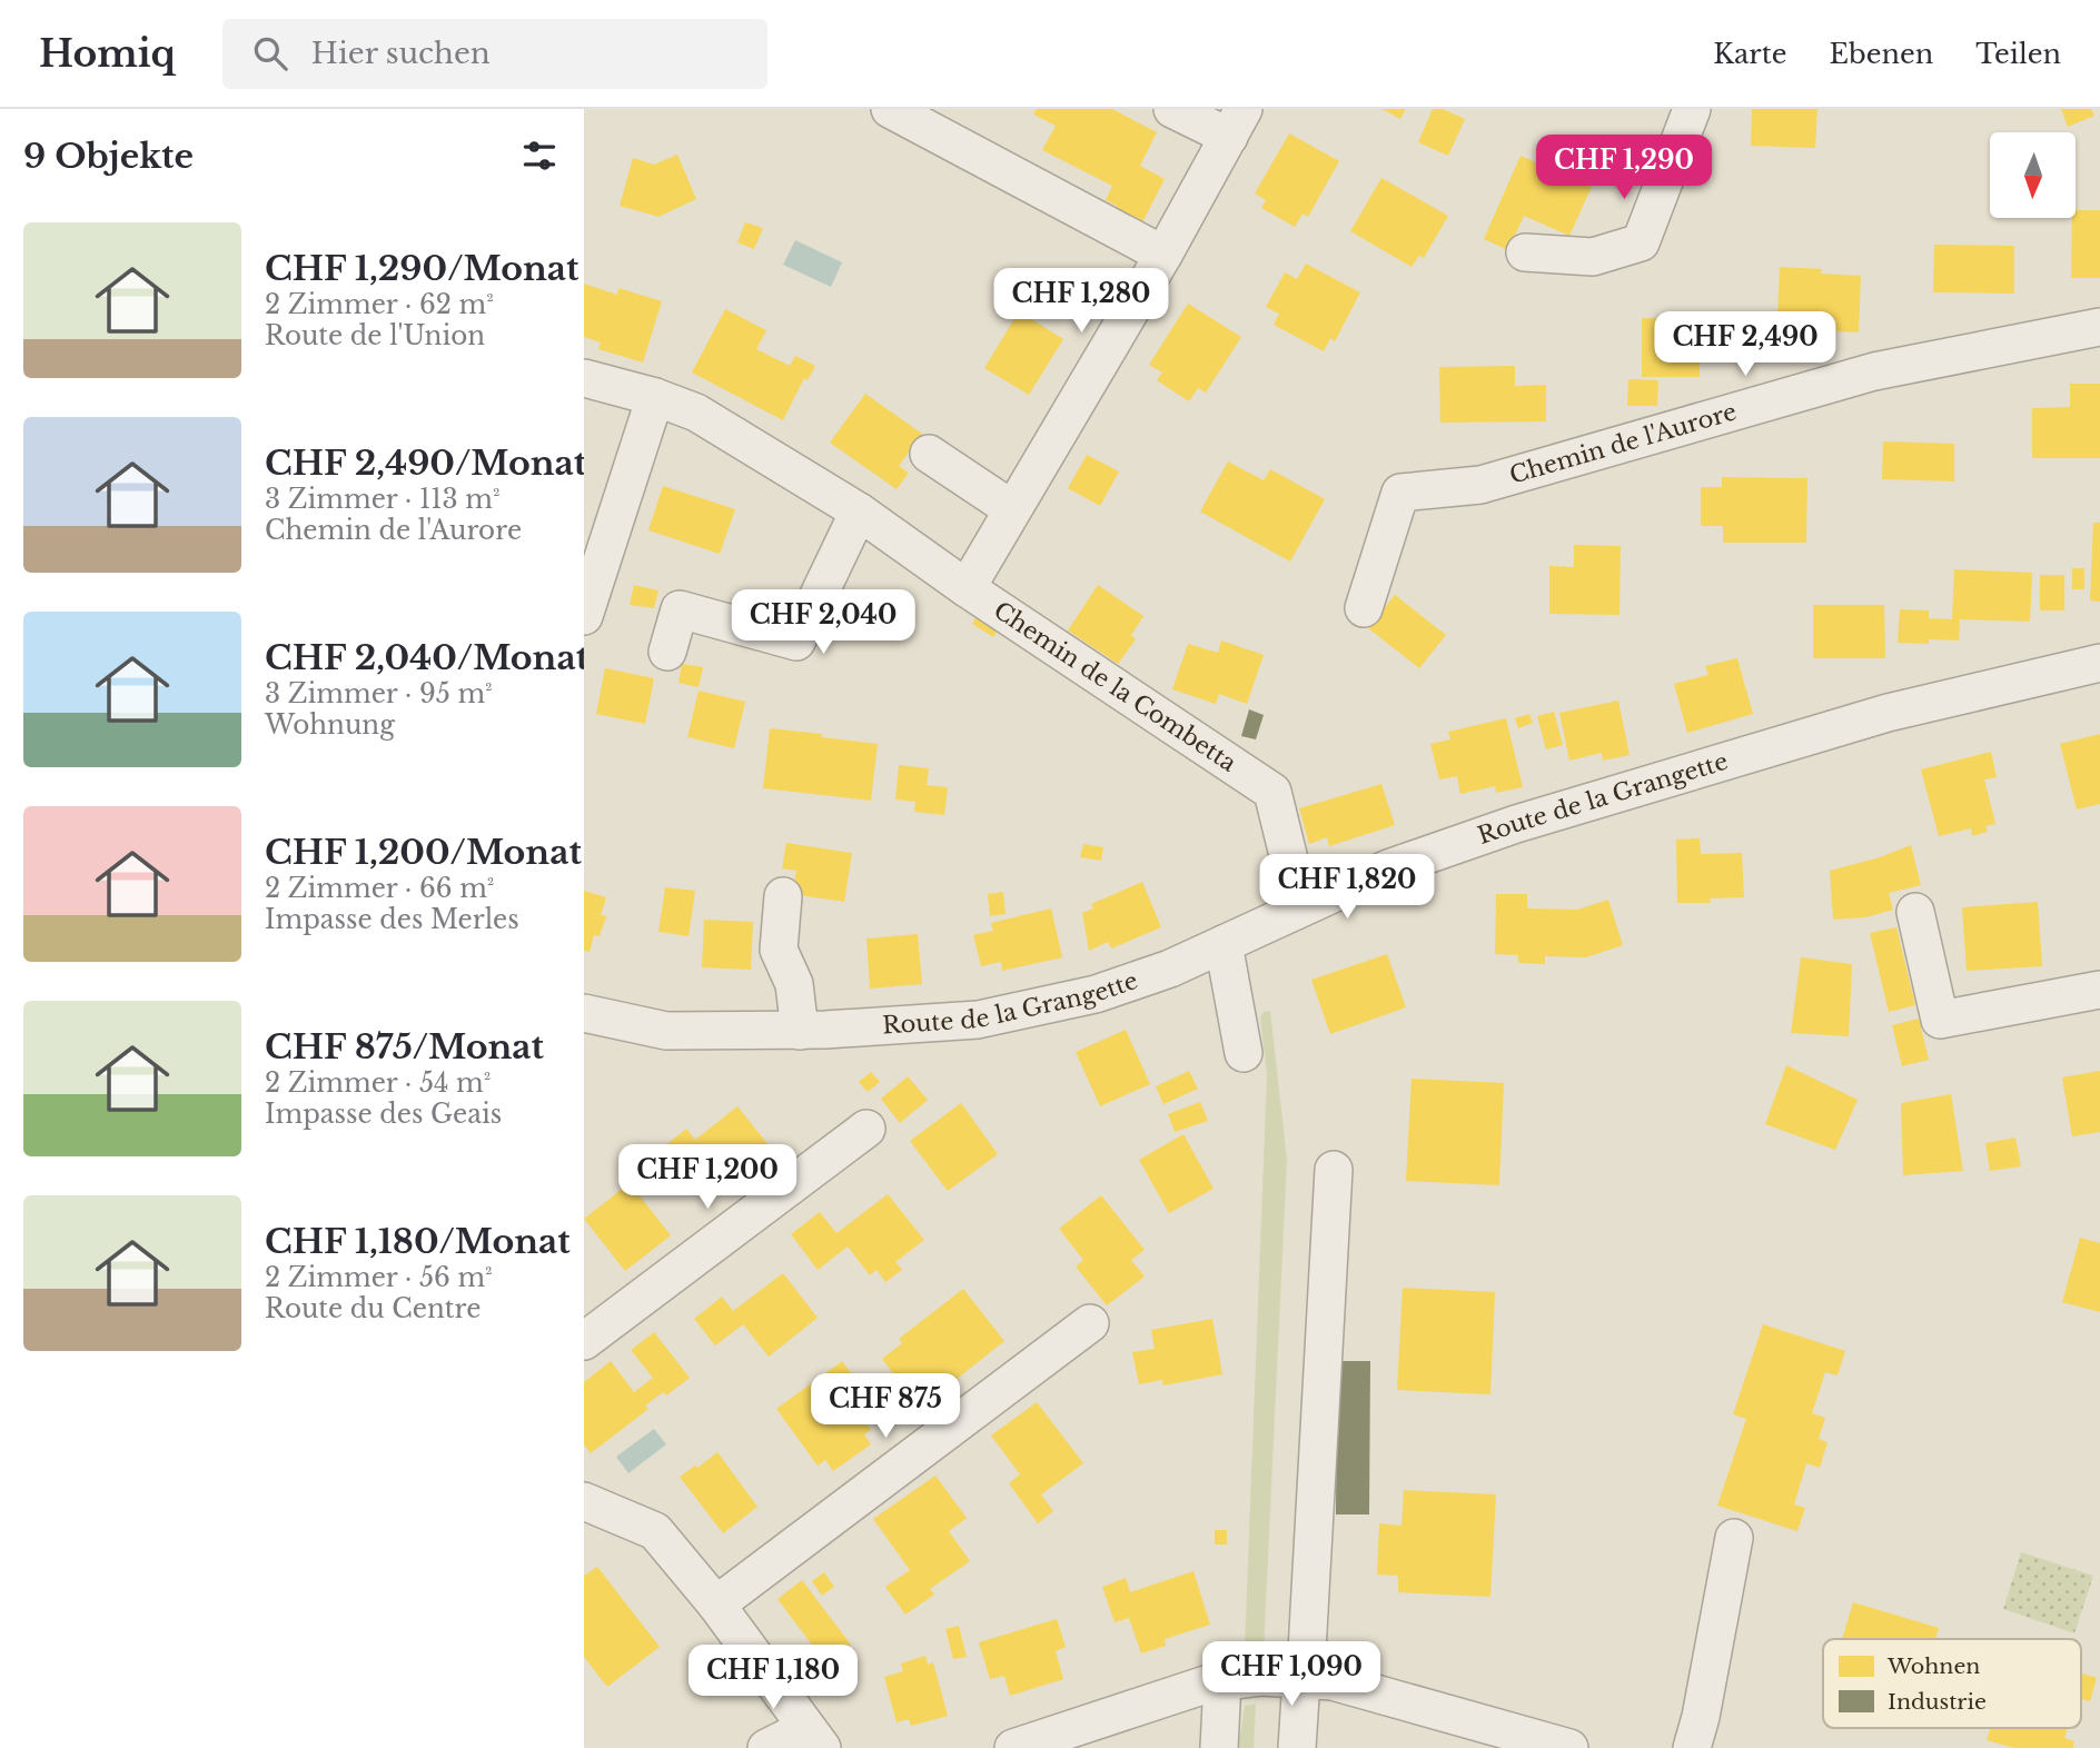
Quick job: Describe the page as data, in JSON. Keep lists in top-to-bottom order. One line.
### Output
{"streets":{"street":["Chemin de l'Aurore","Chemin de la Combetta","Route de la Grangette"]},"crossings":[["Chemin de la Combetta","Route de la Grangette"]],"legend":["Wohnen","Industrie"],"north":"bottom","page":{"header":"Homiq","search":"Hier suchen","nav":["Karte","Ebenen","Teilen"],"heading":"9 Objekte","price":["CHF 1,290","CHF 1,280","CHF 2,490","CHF 2,040","CHF 1,820","CHF 1,200","CHF 875","CHF 1,090","CHF 1,180"],"list":[{"name":"CHF 1,290/Monat","note":"2 Zimmer · 62 m² · Route de l'Union"},{"name":"CHF 2,490/Monat","note":"3 Zimmer · 113 m² · Chemin de l'Aurore"},{"name":"CHF 2,040/Monat","note":"3 Zimmer · 95 m² · Wohnung"},{"name":"CHF 1,200/Monat","note":"2 Zimmer · 66 m² · Impasse des Merles"},{"name":"CHF 875/Monat","note":"2 Zimmer · 54 m² · Impasse des Geais"},{"name":"CHF 1,180/Monat","note":"2 Zimmer · 56 m² · Route du Centre"}]}}
